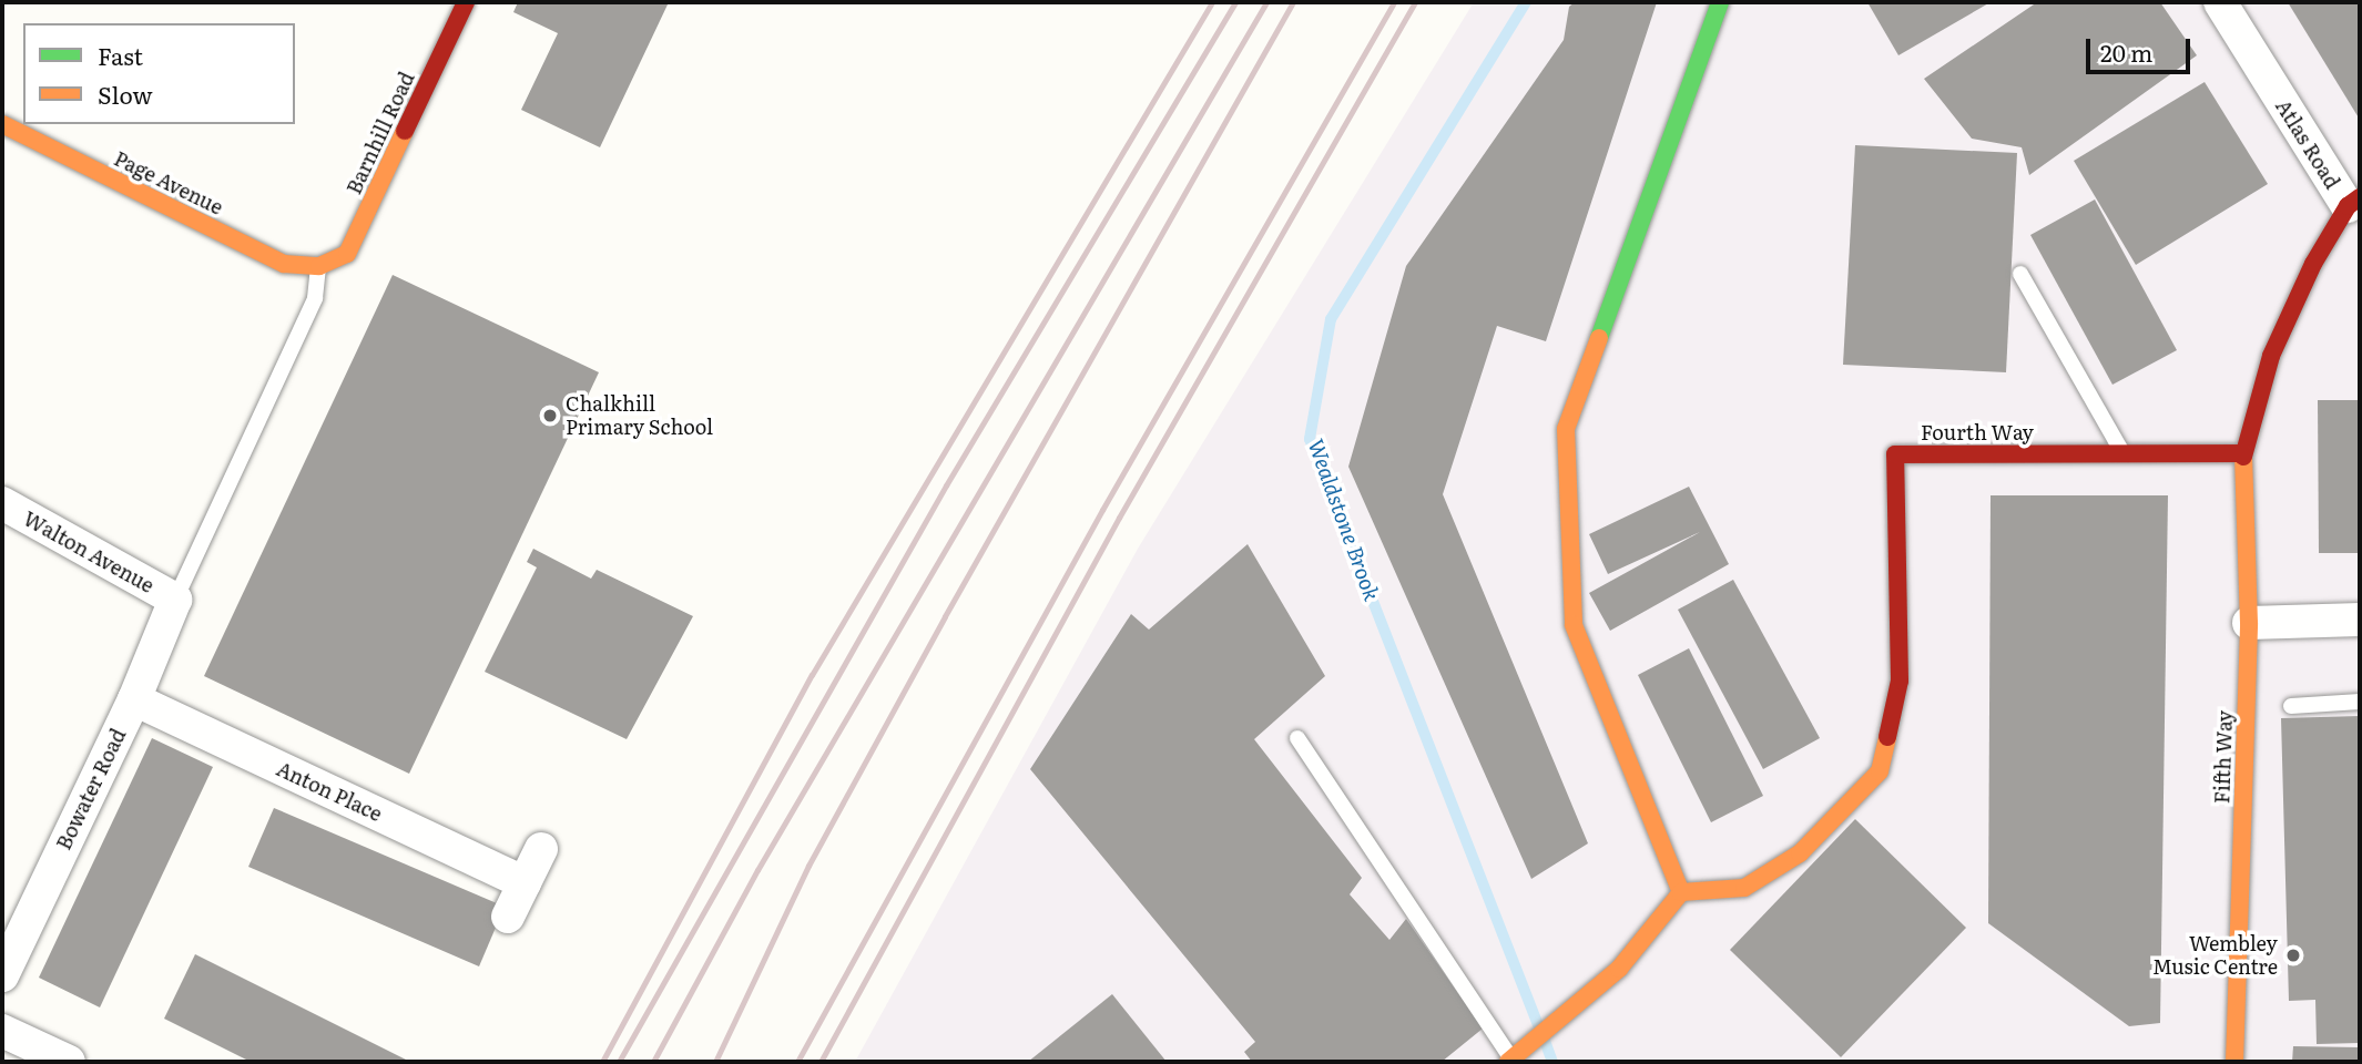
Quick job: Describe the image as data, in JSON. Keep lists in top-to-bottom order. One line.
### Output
{"streets":{"street":["Barnhill Road","Atlas Road","Page Avenue","Fourth Way","Walton Avenue","Fifth Way","Bowater Road","Anton Place"]},"crossings":[["Barnhill Road","Page Avenue"],["Fourth Way","Fifth Way"],["Walton Avenue","Bowater Road"],["Bowater Road","Anton Place"]],"water":["Wealdstone Brook"],"places":["Chalkhill Primary School","Wembley Music Centre"],"legend":["Fast","Slow"],"scale_bar":"20 m"}
